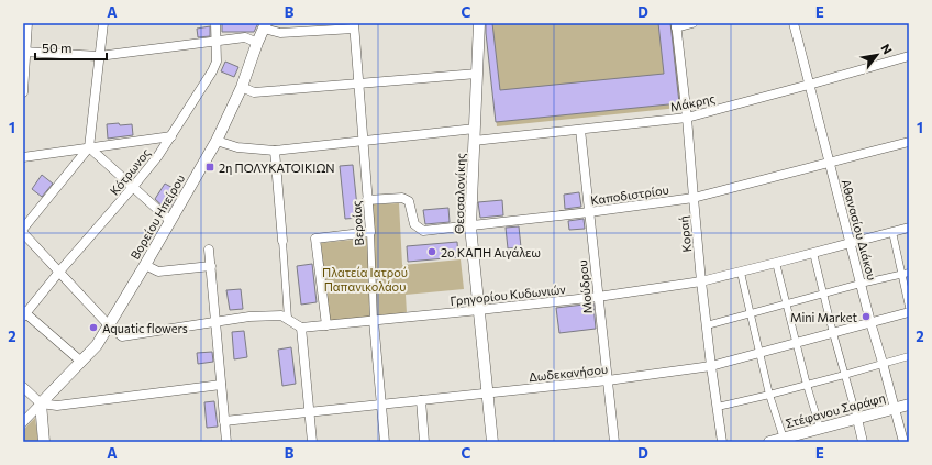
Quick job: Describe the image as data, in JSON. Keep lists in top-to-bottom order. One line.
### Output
{"streets":{"street":["Μάκρης","Κότρωνος","Θεσσαλονίκης","Καποδιστρίου","Βορείου Ηπείρου","Βεροίας","Αθανασίου Διάκου","Κοραή","Μούδρου","Γρηγορίου Κυδωνιών","Δωδεκανήσου","Στέφανου Σαράφη"]},"crossings":[["Μάκρης","Θεσσαλονίκης"],["Μάκρης","Αθανασίου Διάκου"],["Μάκρης","Κοραή"],["Μάκρης","Μούδρου"],["Θεσσαλονίκης","Καποδιστρίου"],["Θεσσαλονίκης","Γρηγορίου Κυδωνιών"],["Θεσσαλονίκης","Δωδεκανήσου"],["Καποδιστρίου","Βεροίας"],["Καποδιστρίου","Αθανασίου Διάκου"],["Καποδιστρίου","Κοραή"],["Καποδιστρίου","Μούδρου"],["Βεροίας","Γρηγορίου Κυδωνιών"],["Βεροίας","Δωδεκανήσου"],["Αθανασίου Διάκου","Γρηγορίου Κυδωνιών"],["Αθανασίου Διάκου","Δωδεκανήσου"],["Αθανασίου Διάκου","Στέφανου Σαράφη"],["Κοραή","Γρηγορίου Κυδωνιών"],["Κοραή","Δωδεκανήσου"],["Μούδρου","Γρηγορίου Κυδωνιών"],["Μούδρου","Δωδεκανήσου"]],"parks":["Πλατεία Ιατρού Παπανικολάου"],"places":{"transit":["2η ΠΟΛΥΚΑΤΟΙΚΙΏΝ"],"other":["2ο ΚΑΠΗ Αιγάλεω","Mini Market","Aquatic flowers"]},"scale_bar":"50 m","north":"top right","grid":{"columns":["A","B","C","D","E"],"rows":["1","2"]}}
